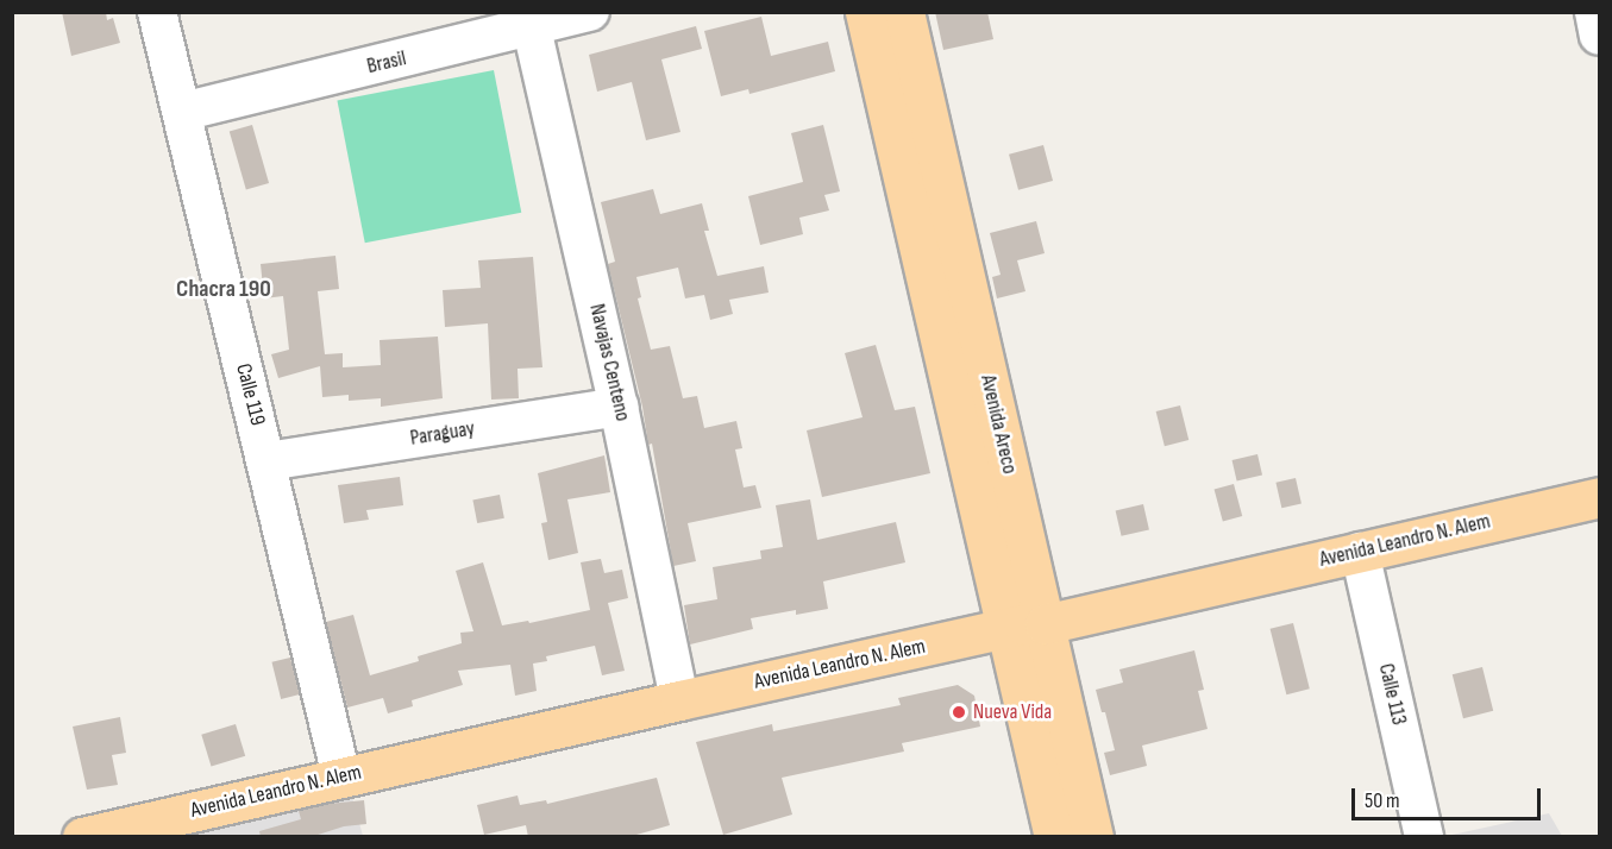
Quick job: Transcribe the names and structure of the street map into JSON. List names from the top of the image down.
{
  "streets": {
    "main road": ["Avenida Areco", "Avenida Leandro N. Alem"],
    "street": [
      "Brasil",
      "Navajas Centeno",
      "Calle 119",
      "Paraguay",
      "Calle 113"
    ]
  },
  "crossings": [
    ["Brasil", "Navajas Centeno"],
    ["Brasil", "Calle 119"],
    ["Navajas Centeno", "Paraguay"],
    ["Navajas Centeno", "Avenida Leandro N. Alem"],
    ["Calle 119", "Paraguay"],
    ["Calle 119", "Avenida Leandro N. Alem"],
    ["Avenida Areco", "Avenida Leandro N. Alem"],
    ["Avenida Leandro N. Alem", "Calle 113"]
  ],
  "districts": ["Chacra 190"],
  "places": ["Nueva Vida"],
  "scale_bar": "50 m"
}
